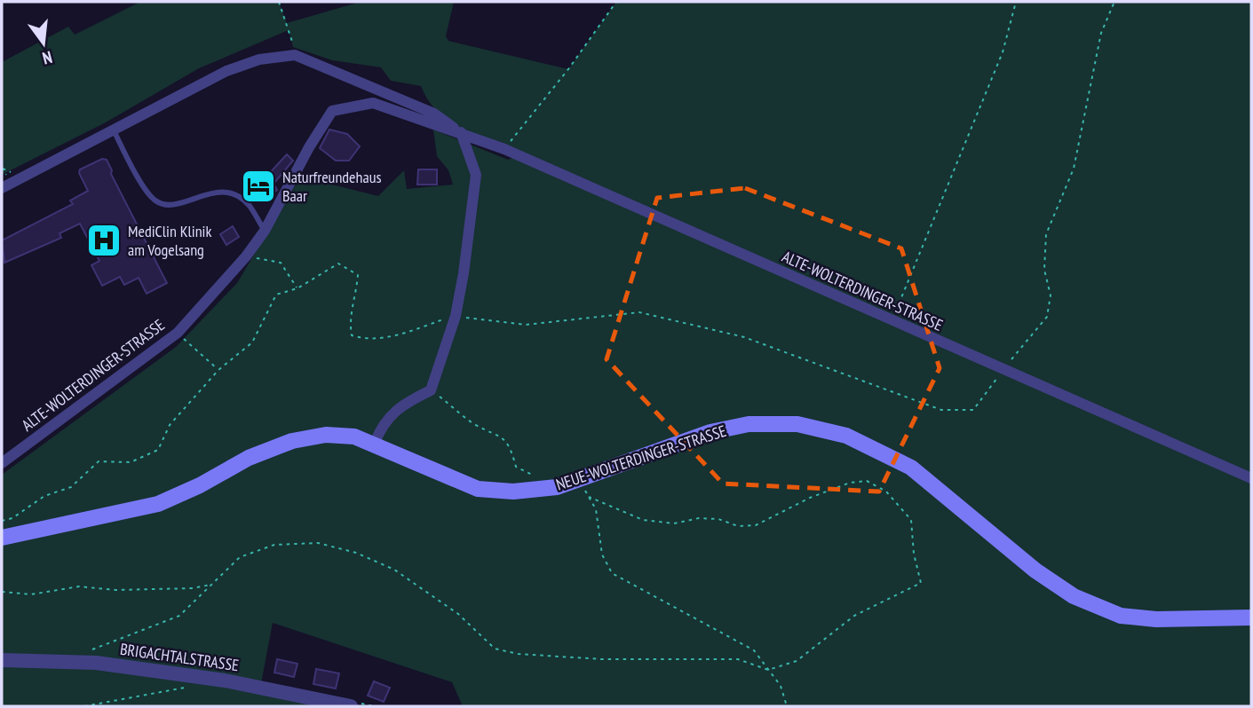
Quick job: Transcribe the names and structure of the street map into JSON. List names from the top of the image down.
{
  "streets": {
    "main road": ["NEUE-WOLTERDINGER-STRASSE"],
    "street": ["ALTE-WOLTERDINGER-STRASSE", "BRIGACHTALSTRASSE"]
  },
  "places": {
    "hotel": ["Naturfreundehaus Baar"],
    "hospital": ["MediClin Klinik am Vogelsang"]
  },
  "north": "bottom"
}
